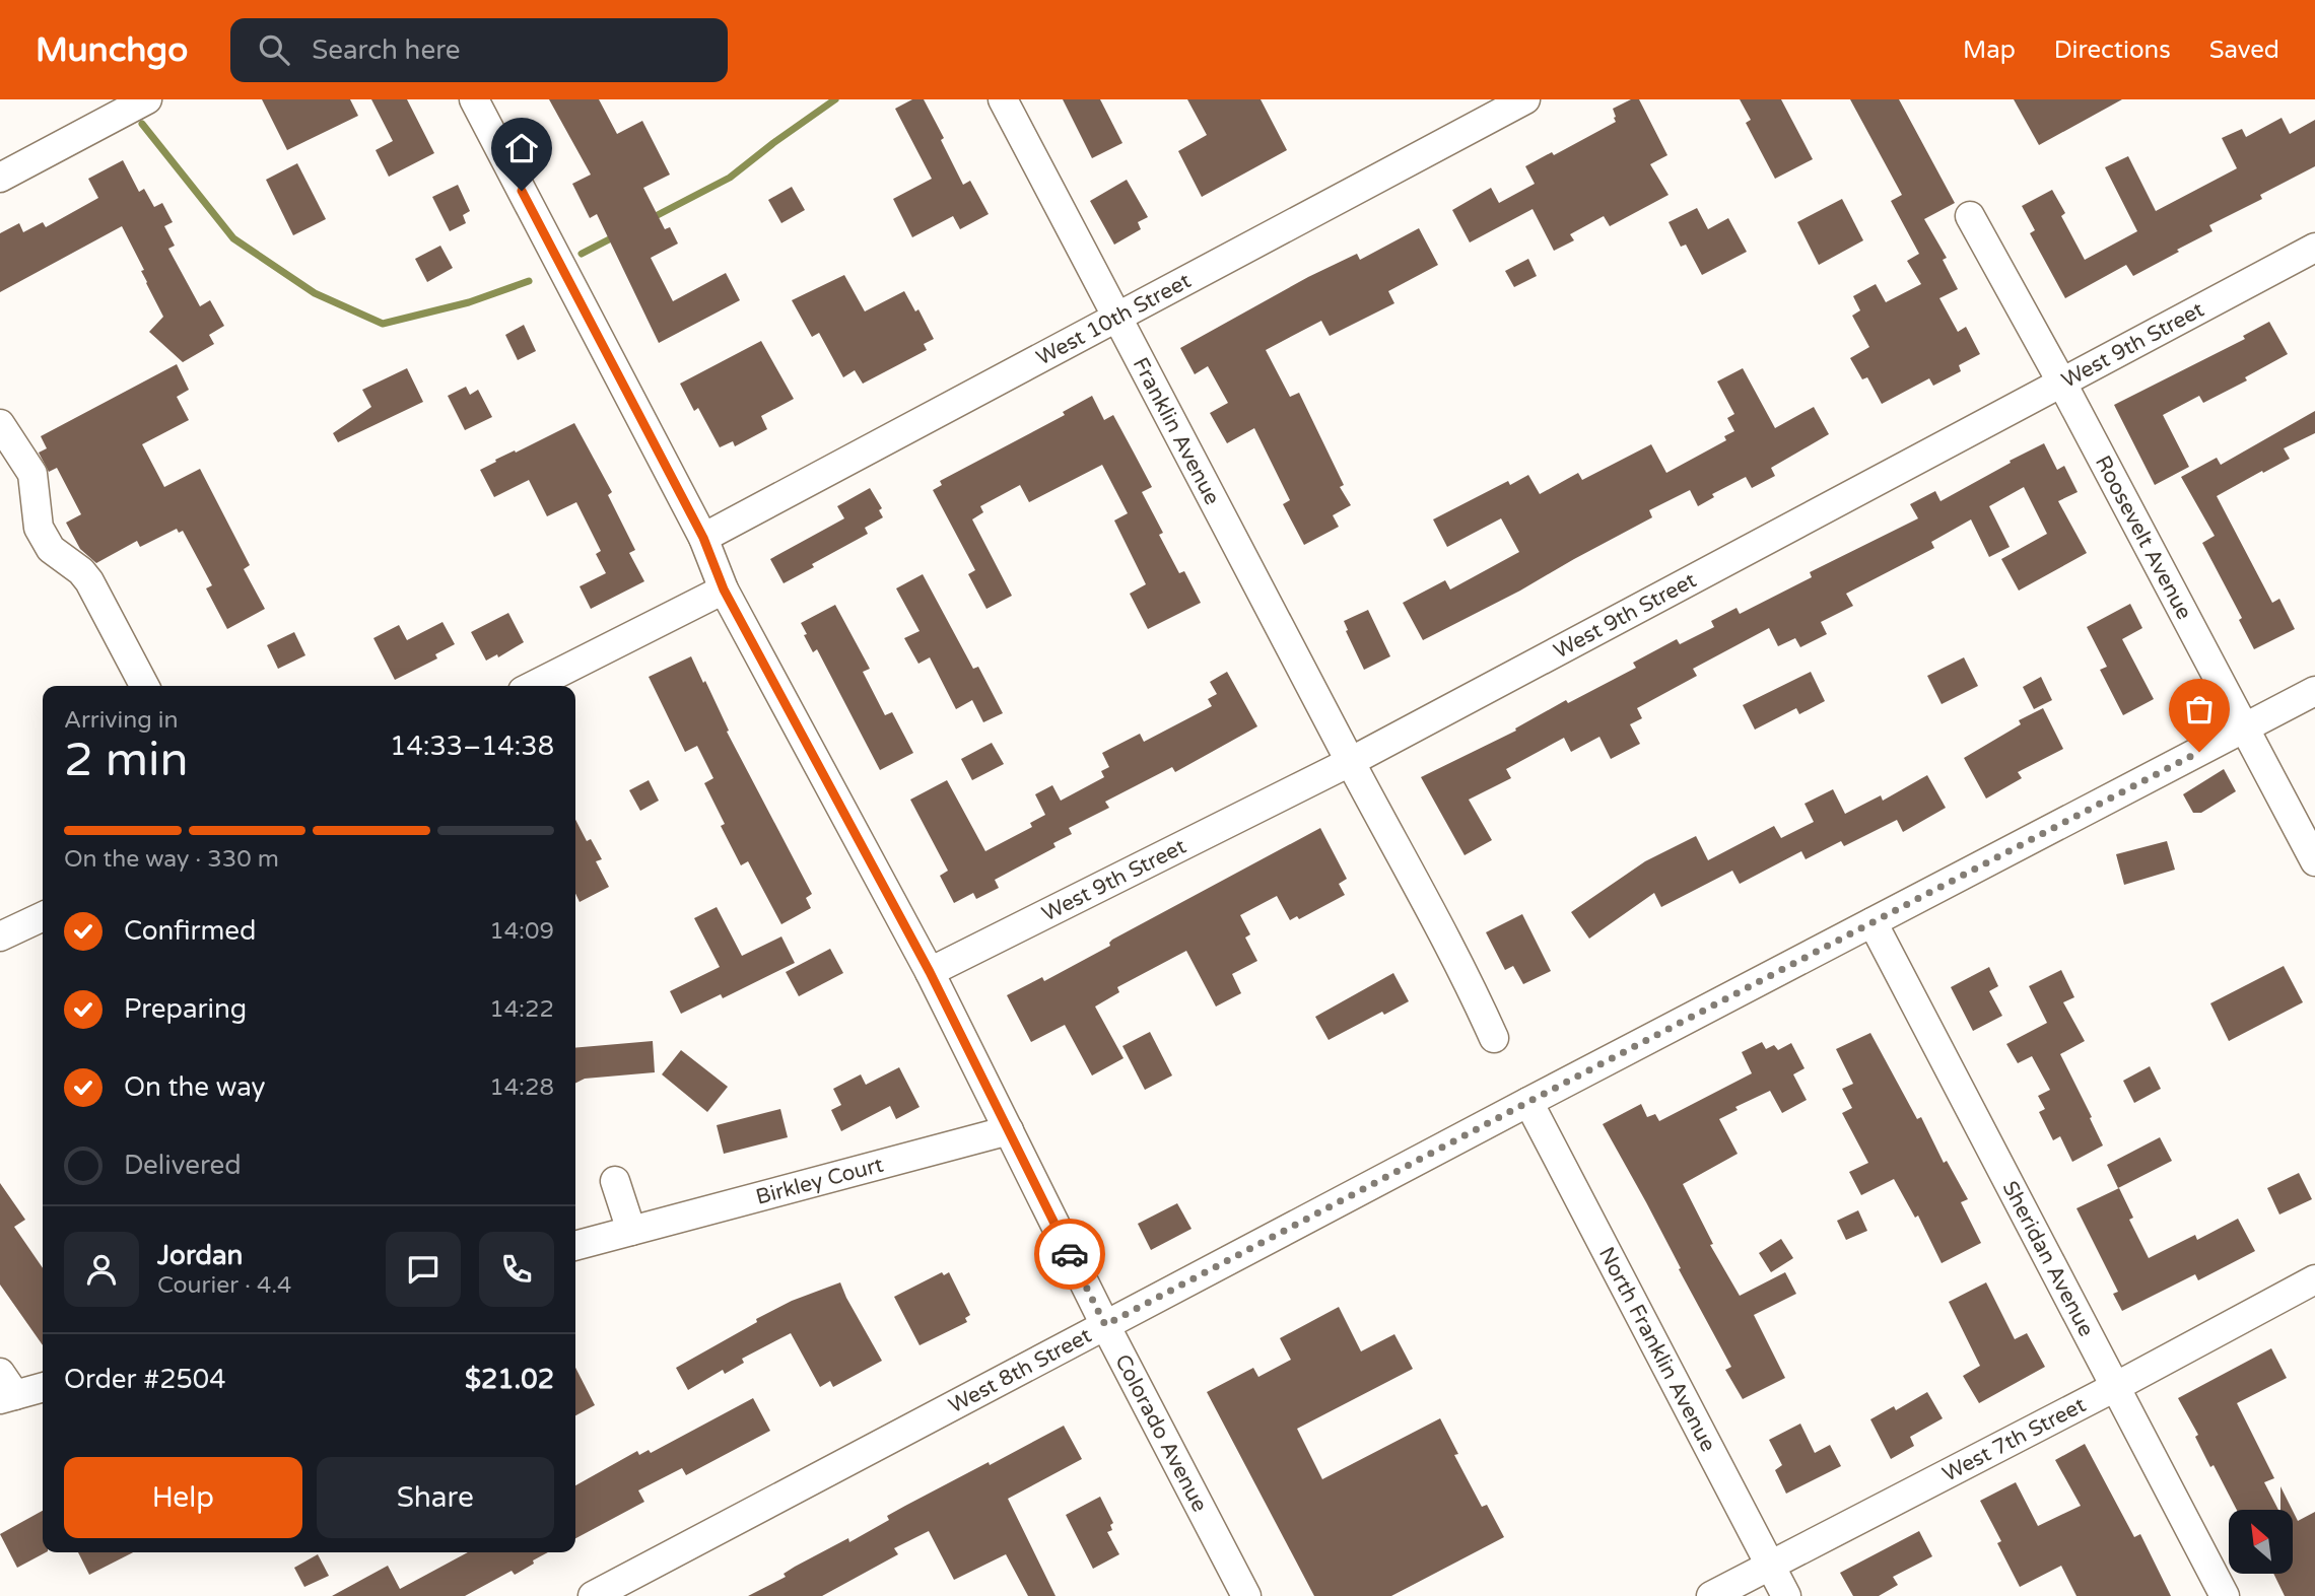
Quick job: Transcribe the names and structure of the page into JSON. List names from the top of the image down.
{
  "streets": {
    "street": [
      "West 10th Street",
      "West 9th Street",
      "Franklin Avenue",
      "Roosevelt Avenue",
      "Birkley Court",
      "Sheridan Avenue",
      "North Franklin Avenue",
      "West 8th Street",
      "Colorado Avenue",
      "West 7th Street"
    ]
  },
  "crossings": [
    ["West 10th Street", "Franklin Avenue"],
    ["West 10th Street", "Colorado Avenue"],
    ["West 9th Street", "Franklin Avenue"],
    ["West 9th Street", "Roosevelt Avenue"],
    ["West 9th Street", "Colorado Avenue"],
    ["Roosevelt Avenue", "West 8th Street"],
    ["Birkley Court", "Colorado Avenue"],
    ["Sheridan Avenue", "West 8th Street"],
    ["Sheridan Avenue", "West 7th Street"],
    ["North Franklin Avenue", "West 8th Street"],
    ["North Franklin Avenue", "West 7th Street"],
    ["West 8th Street", "Colorado Avenue"]
  ],
  "north": "top left",
  "page": {
    "header": "Munchgo",
    "search": "Search here",
    "nav": ["Map", "Directions", "Saved"],
    "heading": ["2 min", "Arriving in", "14:33–14:38"],
    "panel": [
      "Jordan",
      "Courier · 4.4",
      "Order #2504",
      "$21.02"
    ],
    "bar": "On the way · 330 m",
    "list": [
      ["Confirmed", "14:09"],
      ["Preparing", "14:22"],
      ["On the way", "14:28"],
      "Delivered"
    ],
    "buttons": ["Help", "Share"]
  }
}
